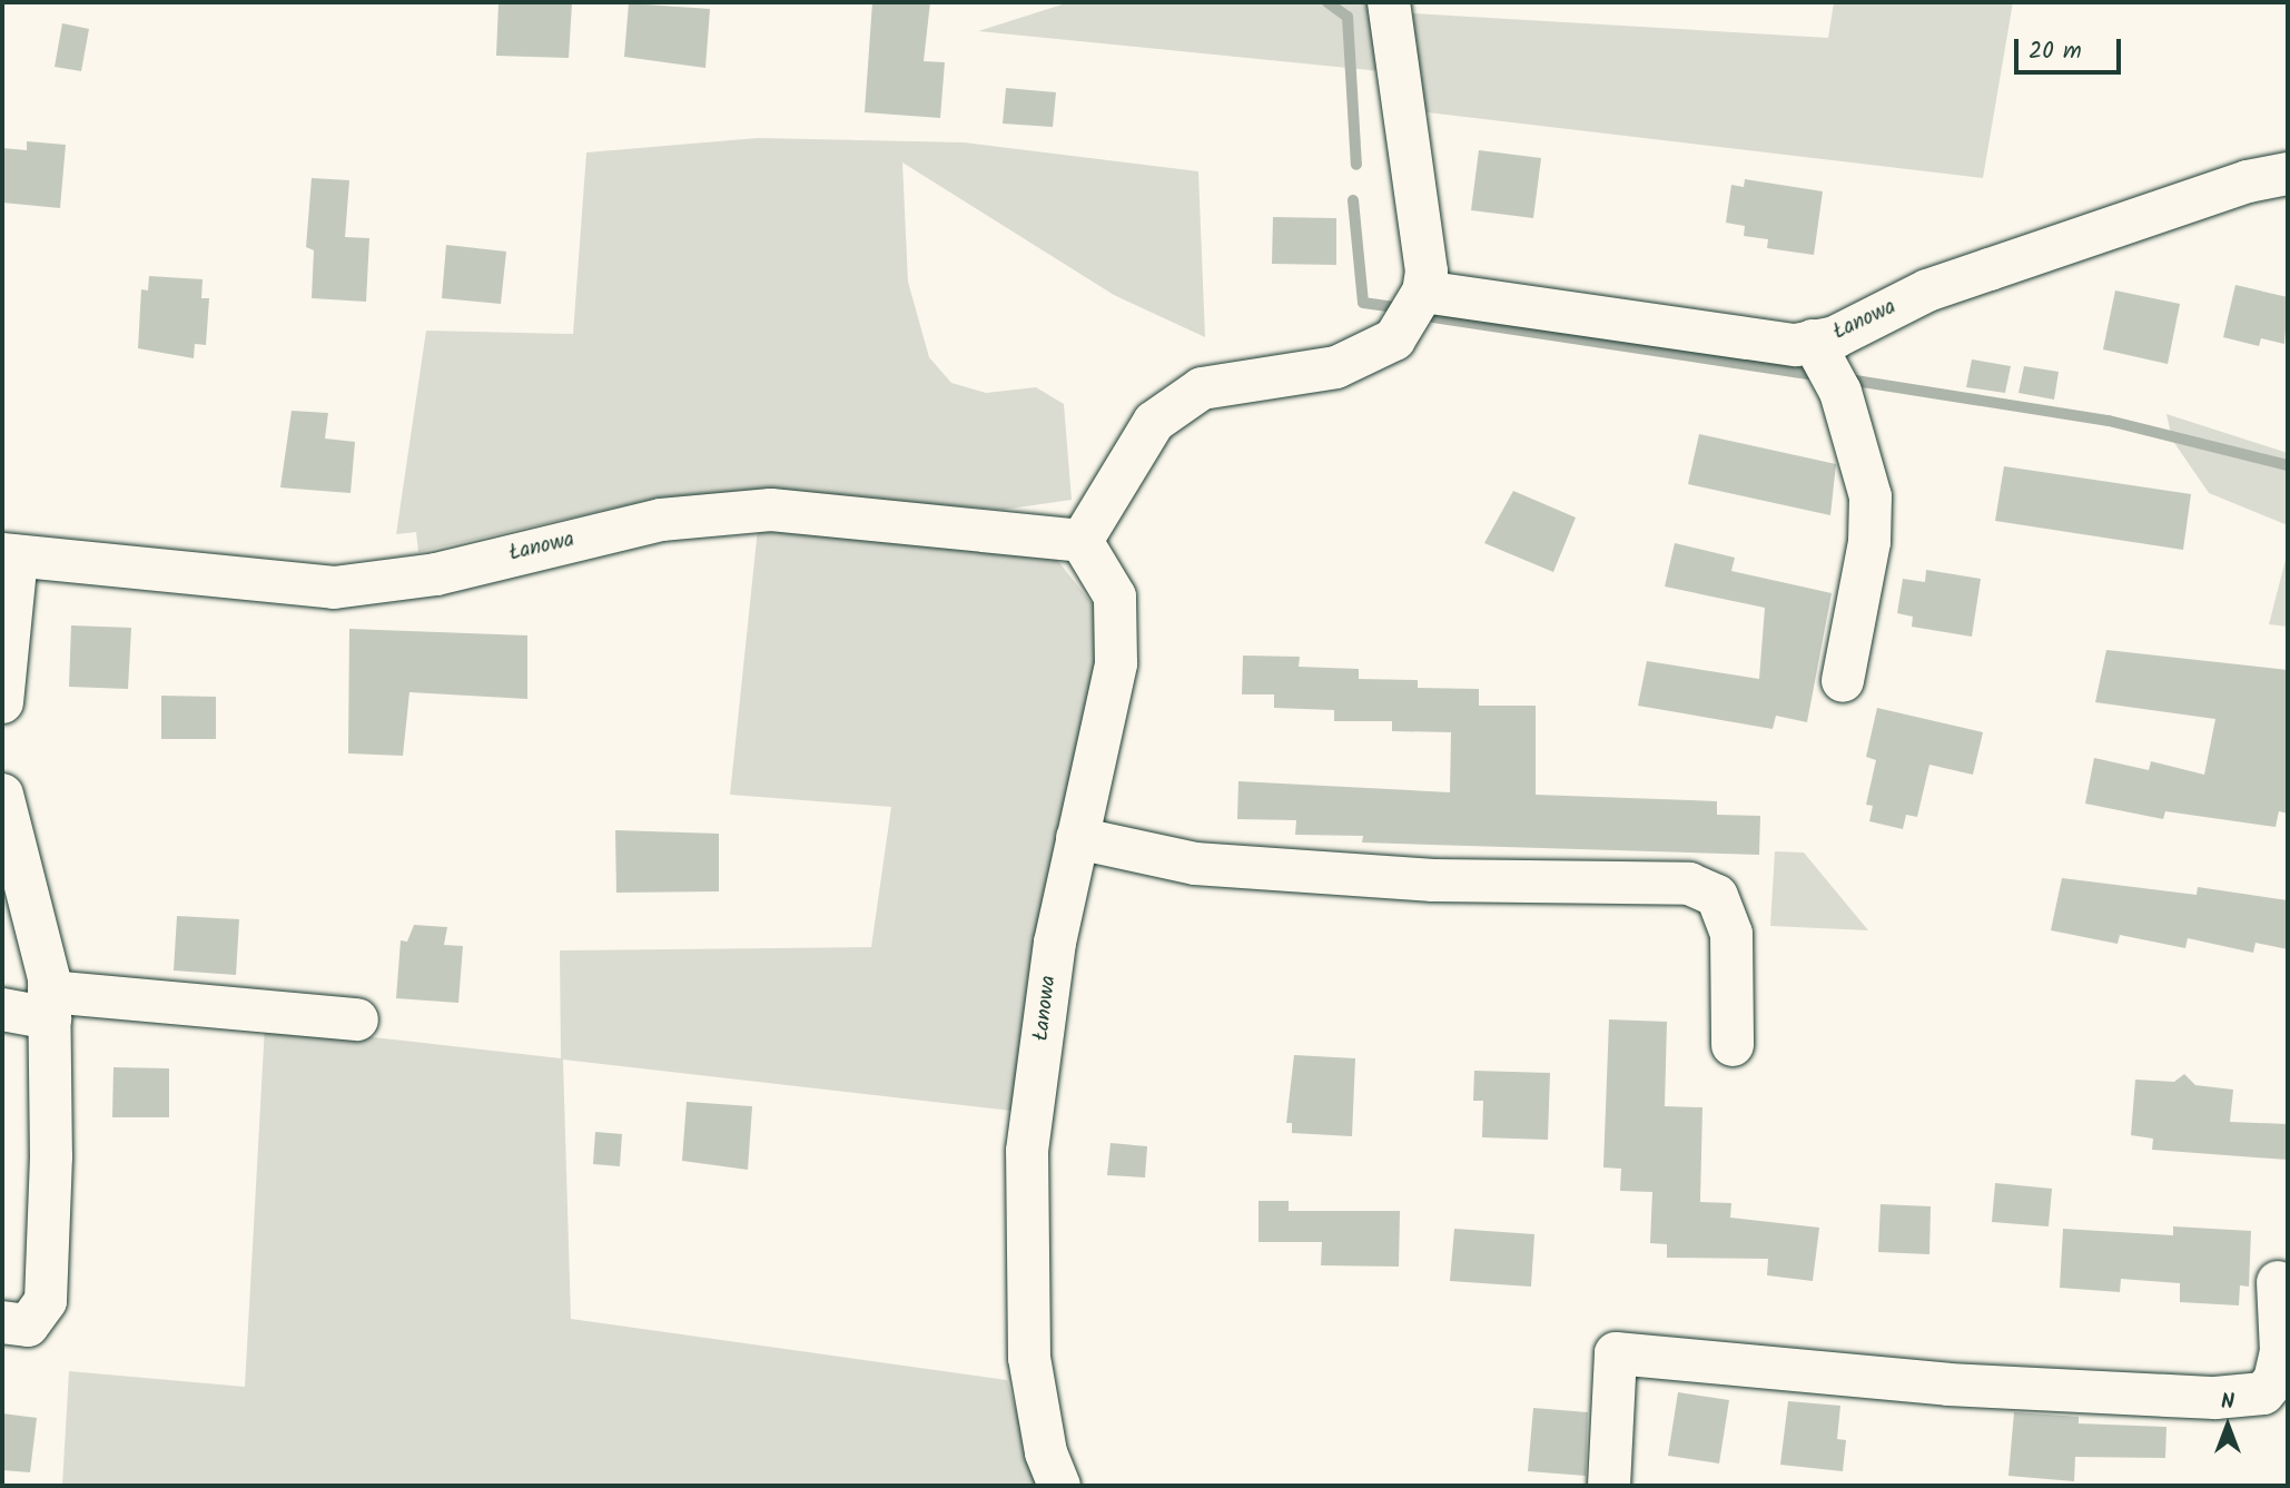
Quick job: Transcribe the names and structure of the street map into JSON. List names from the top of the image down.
{
  "streets": {
    "street": ["Łanowa"]
  },
  "scale_bar": "20 m",
  "north": "top"
}
